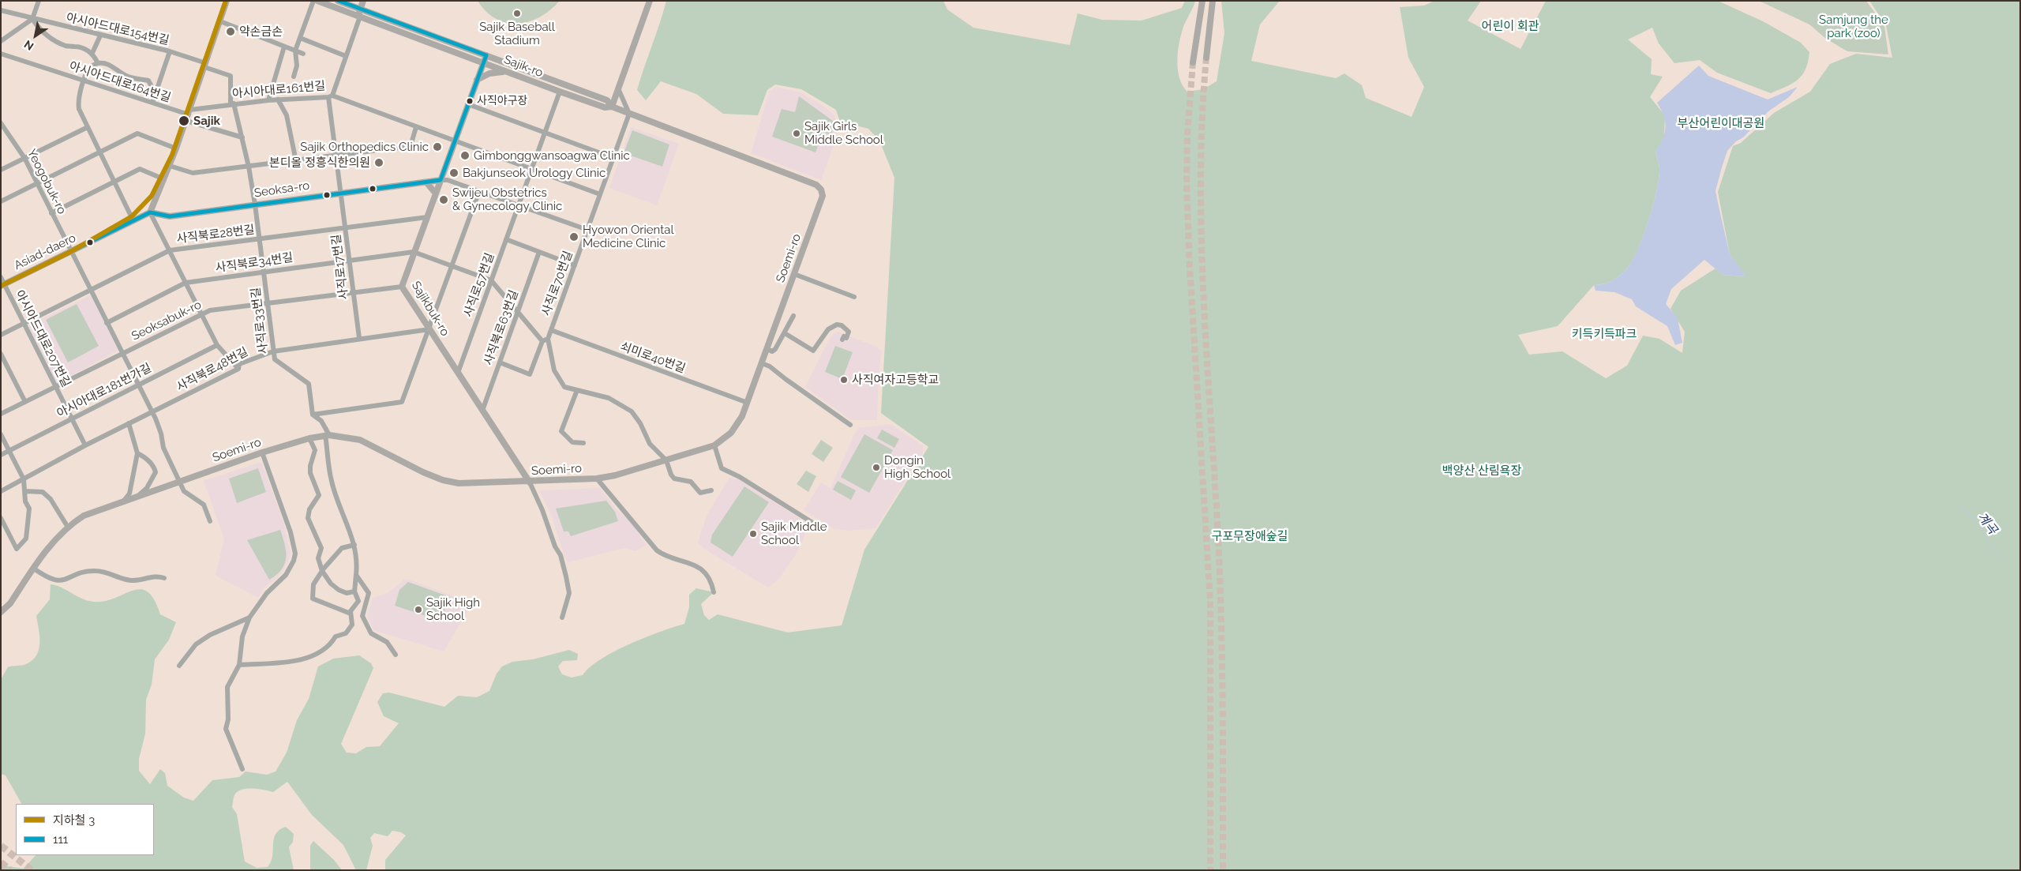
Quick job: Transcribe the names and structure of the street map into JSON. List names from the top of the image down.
{
  "streets": {
    "main road": [
      "Sajik-ro",
      "Seoksa-ro",
      "Asiad-daero",
      "Soemi-ro",
      "Sajikbuk-ro"
    ],
    "street": [
      "아시아드대로154번길",
      "아시아드대로164번길",
      "아시아대로161번길",
      "Yeogobuk-ro",
      "사직북로28번길",
      "사직북로34번길",
      "사직로17번길",
      "사직로70번길",
      "사직로57번길",
      "Seoksabuk-ro",
      "사직로33번길",
      "사직북로63번길",
      "아시아드대로207번길",
      "쇠미로40번길",
      "사직북로48번길",
      "아시아대로181번가길"
    ]
  },
  "crossings": [
    ["아시아드대로154번길", "사직로33번길"],
    ["Sajik-ro", "Soemi-ro"],
    ["Sajik-ro", "사직로70번길"],
    ["Sajik-ro", "사직로57번길"],
    ["Sajik-ro", "Sajikbuk-ro"],
    ["아시아드대로164번길", "아시아대로161번길"],
    ["아시아드대로164번길", "사직로33번길"],
    ["아시아대로161번길", "사직로17번길"],
    ["아시아대로161번길", "사직로70번길"],
    ["아시아대로161번길", "사직로57번길"],
    ["아시아대로161번길", "Sajikbuk-ro"],
    ["아시아대로161번길", "사직로33번길"],
    ["Yeogobuk-ro", "사직북로28번길"],
    ["Yeogobuk-ro", "Asiad-daero"],
    ["Yeogobuk-ro", "Soemi-ro"],
    ["Yeogobuk-ro", "사직북로34번길"],
    ["Yeogobuk-ro", "Seoksabuk-ro"],
    ["Yeogobuk-ro", "사직북로48번길"],
    ["Yeogobuk-ro", "아시아대로181번가길"],
    ["Seoksa-ro", "Asiad-daero"],
    ["Seoksa-ro", "사직로17번길"],
    ["Seoksa-ro", "Sajikbuk-ro"],
    ["Seoksa-ro", "사직로33번길"],
    ["사직북로28번길", "사직로17번길"],
    ["사직북로28번길", "Sajikbuk-ro"],
    ["사직북로28번길", "사직로33번길"],
    ["사직북로28번길", "아시아드대로207번길"],
    ["Asiad-daero", "아시아드대로207번길"],
    ["Soemi-ro", "Sajikbuk-ro"],
    ["Soemi-ro", "쇠미로40번길"],
    ["사직북로34번길", "사직로17번길"],
    ["사직북로34번길", "Sajikbuk-ro"],
    ["사직북로34번길", "사직로33번길"],
    ["사직로17번길", "Seoksabuk-ro"],
    ["사직로17번길", "사직북로48번길"],
    ["사직로70번길", "쇠미로40번길"],
    ["사직로57번길", "Sajikbuk-ro"],
    ["Sajikbuk-ro", "Seoksabuk-ro"],
    ["Sajikbuk-ro", "사직북로63번길"],
    ["Sajikbuk-ro", "사직북로48번길"],
    ["Seoksabuk-ro", "사직로33번길"],
    ["Seoksabuk-ro", "아시아드대로207번길"],
    ["사직로33번길", "사직북로48번길"],
    ["아시아드대로207번길", "사직북로48번길"],
    ["아시아드대로207번길", "아시아대로181번가길"]
  ],
  "water": ["계곡"],
  "parks": [
    "Samjung the park (zoo)",
    "어린이 회관",
    "부산어린이대공원",
    "키득키득파크",
    "백양산 산림욕장",
    "구포무장애숲길"
  ],
  "places": [
    "Sajik Baseball Stadium",
    "약손금손",
    "사직야구장",
    "Sajik",
    "Sajik Girls Middle School",
    "Sajik Orthopedics Clinic",
    "Gimbonggwansoagwa Clinic",
    "본디올 정흥식한의원",
    "Bakjunseok Urology Clinic",
    "Swijeu Obstetrics & Gynecology Clinic",
    "Hyowon Oriental Medicine Clinic",
    "사직여자고등학교",
    "Dongin High School",
    "Sajik Middle School",
    "Sajik High School"
  ],
  "lines": ["metro line 3", "transit line 111"],
  "legend": ["지하철 3", "111"],
  "north": "bottom left"
}
